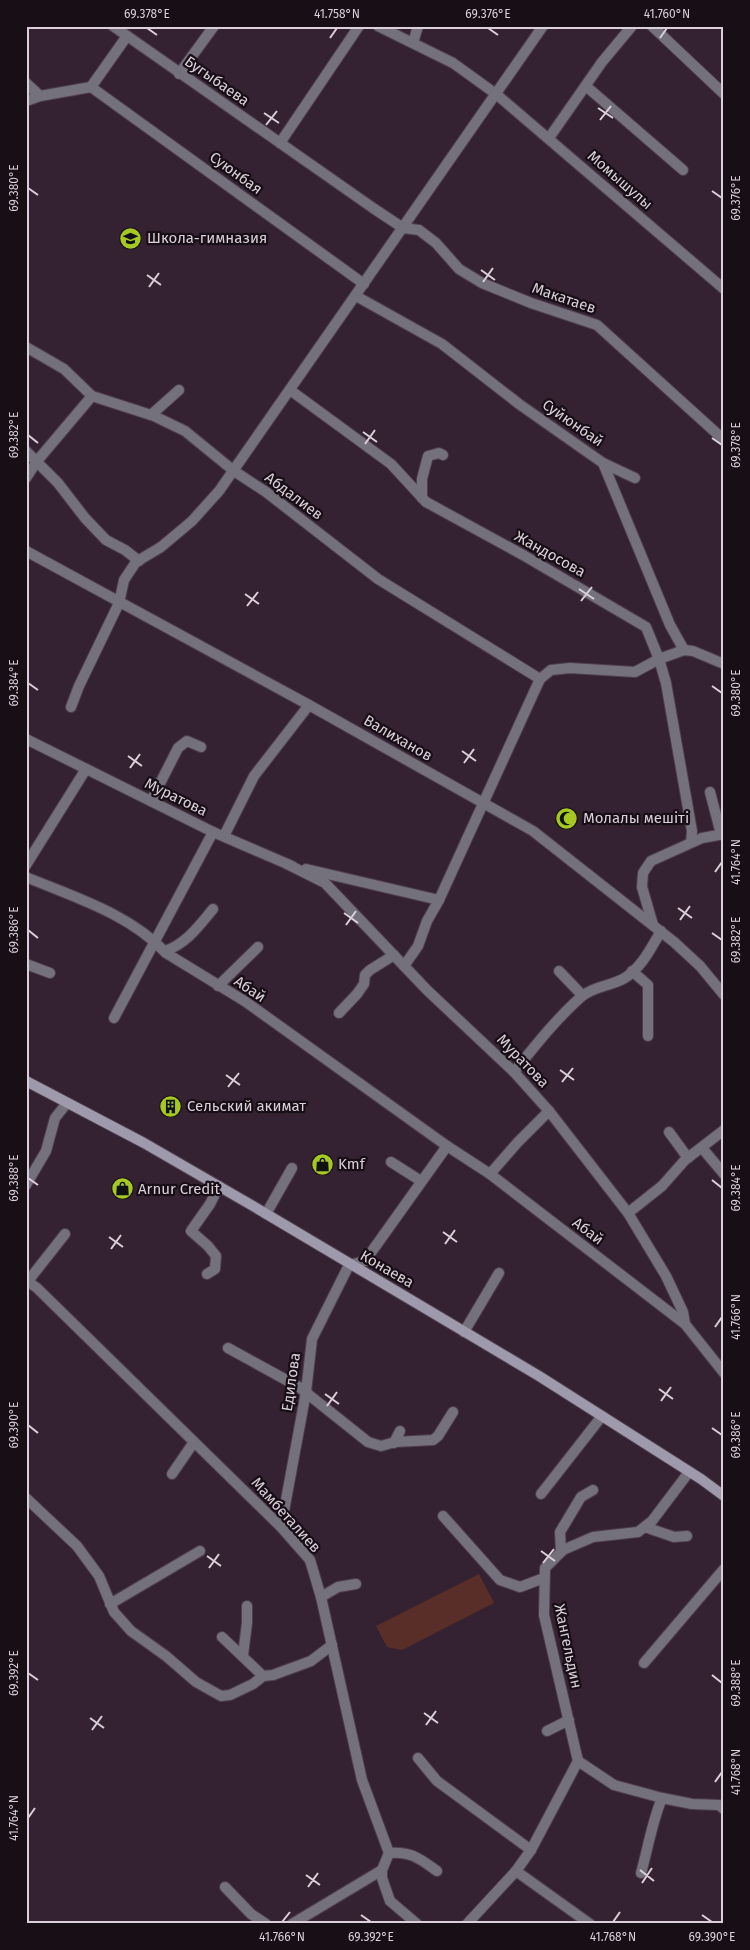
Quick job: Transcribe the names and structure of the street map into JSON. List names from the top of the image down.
{
  "streets": {
    "main road": ["Конаева"],
    "street": [
      "Бугыбаева",
      "Суюнбая",
      "Момышулы",
      "Макатаев",
      "Суйюнбай",
      "Абдалиев",
      "Жандосова",
      "Валиханов",
      "Муратова",
      "Абай",
      "Едилова",
      "Мамбеталиев",
      "Жангельдин"
    ]
  },
  "crossings": [
    ["Бугыбаева", "Макатаев"],
    ["Муратова", "Абай"],
    ["Конаева", "Едилова"],
    ["Едилова", "Мамбеталиев"]
  ],
  "places": {
    "school or university": ["Школа-гимназия"],
    "mosque": ["Молалы мешіті"],
    "building": ["Сельский акимат"],
    "shop": ["Kmf", "Arnur Credit"]
  },
  "coordinates": [
    "69.378°E",
    "41.758°N",
    "69.376°E",
    "41.760°N",
    "69.380°E",
    "69.382°E",
    "69.384°E",
    "41.764°N",
    "69.386°E",
    "69.388°E",
    "41.766°N",
    "69.390°E",
    "69.392°E",
    "41.768°N"
  ]
}
